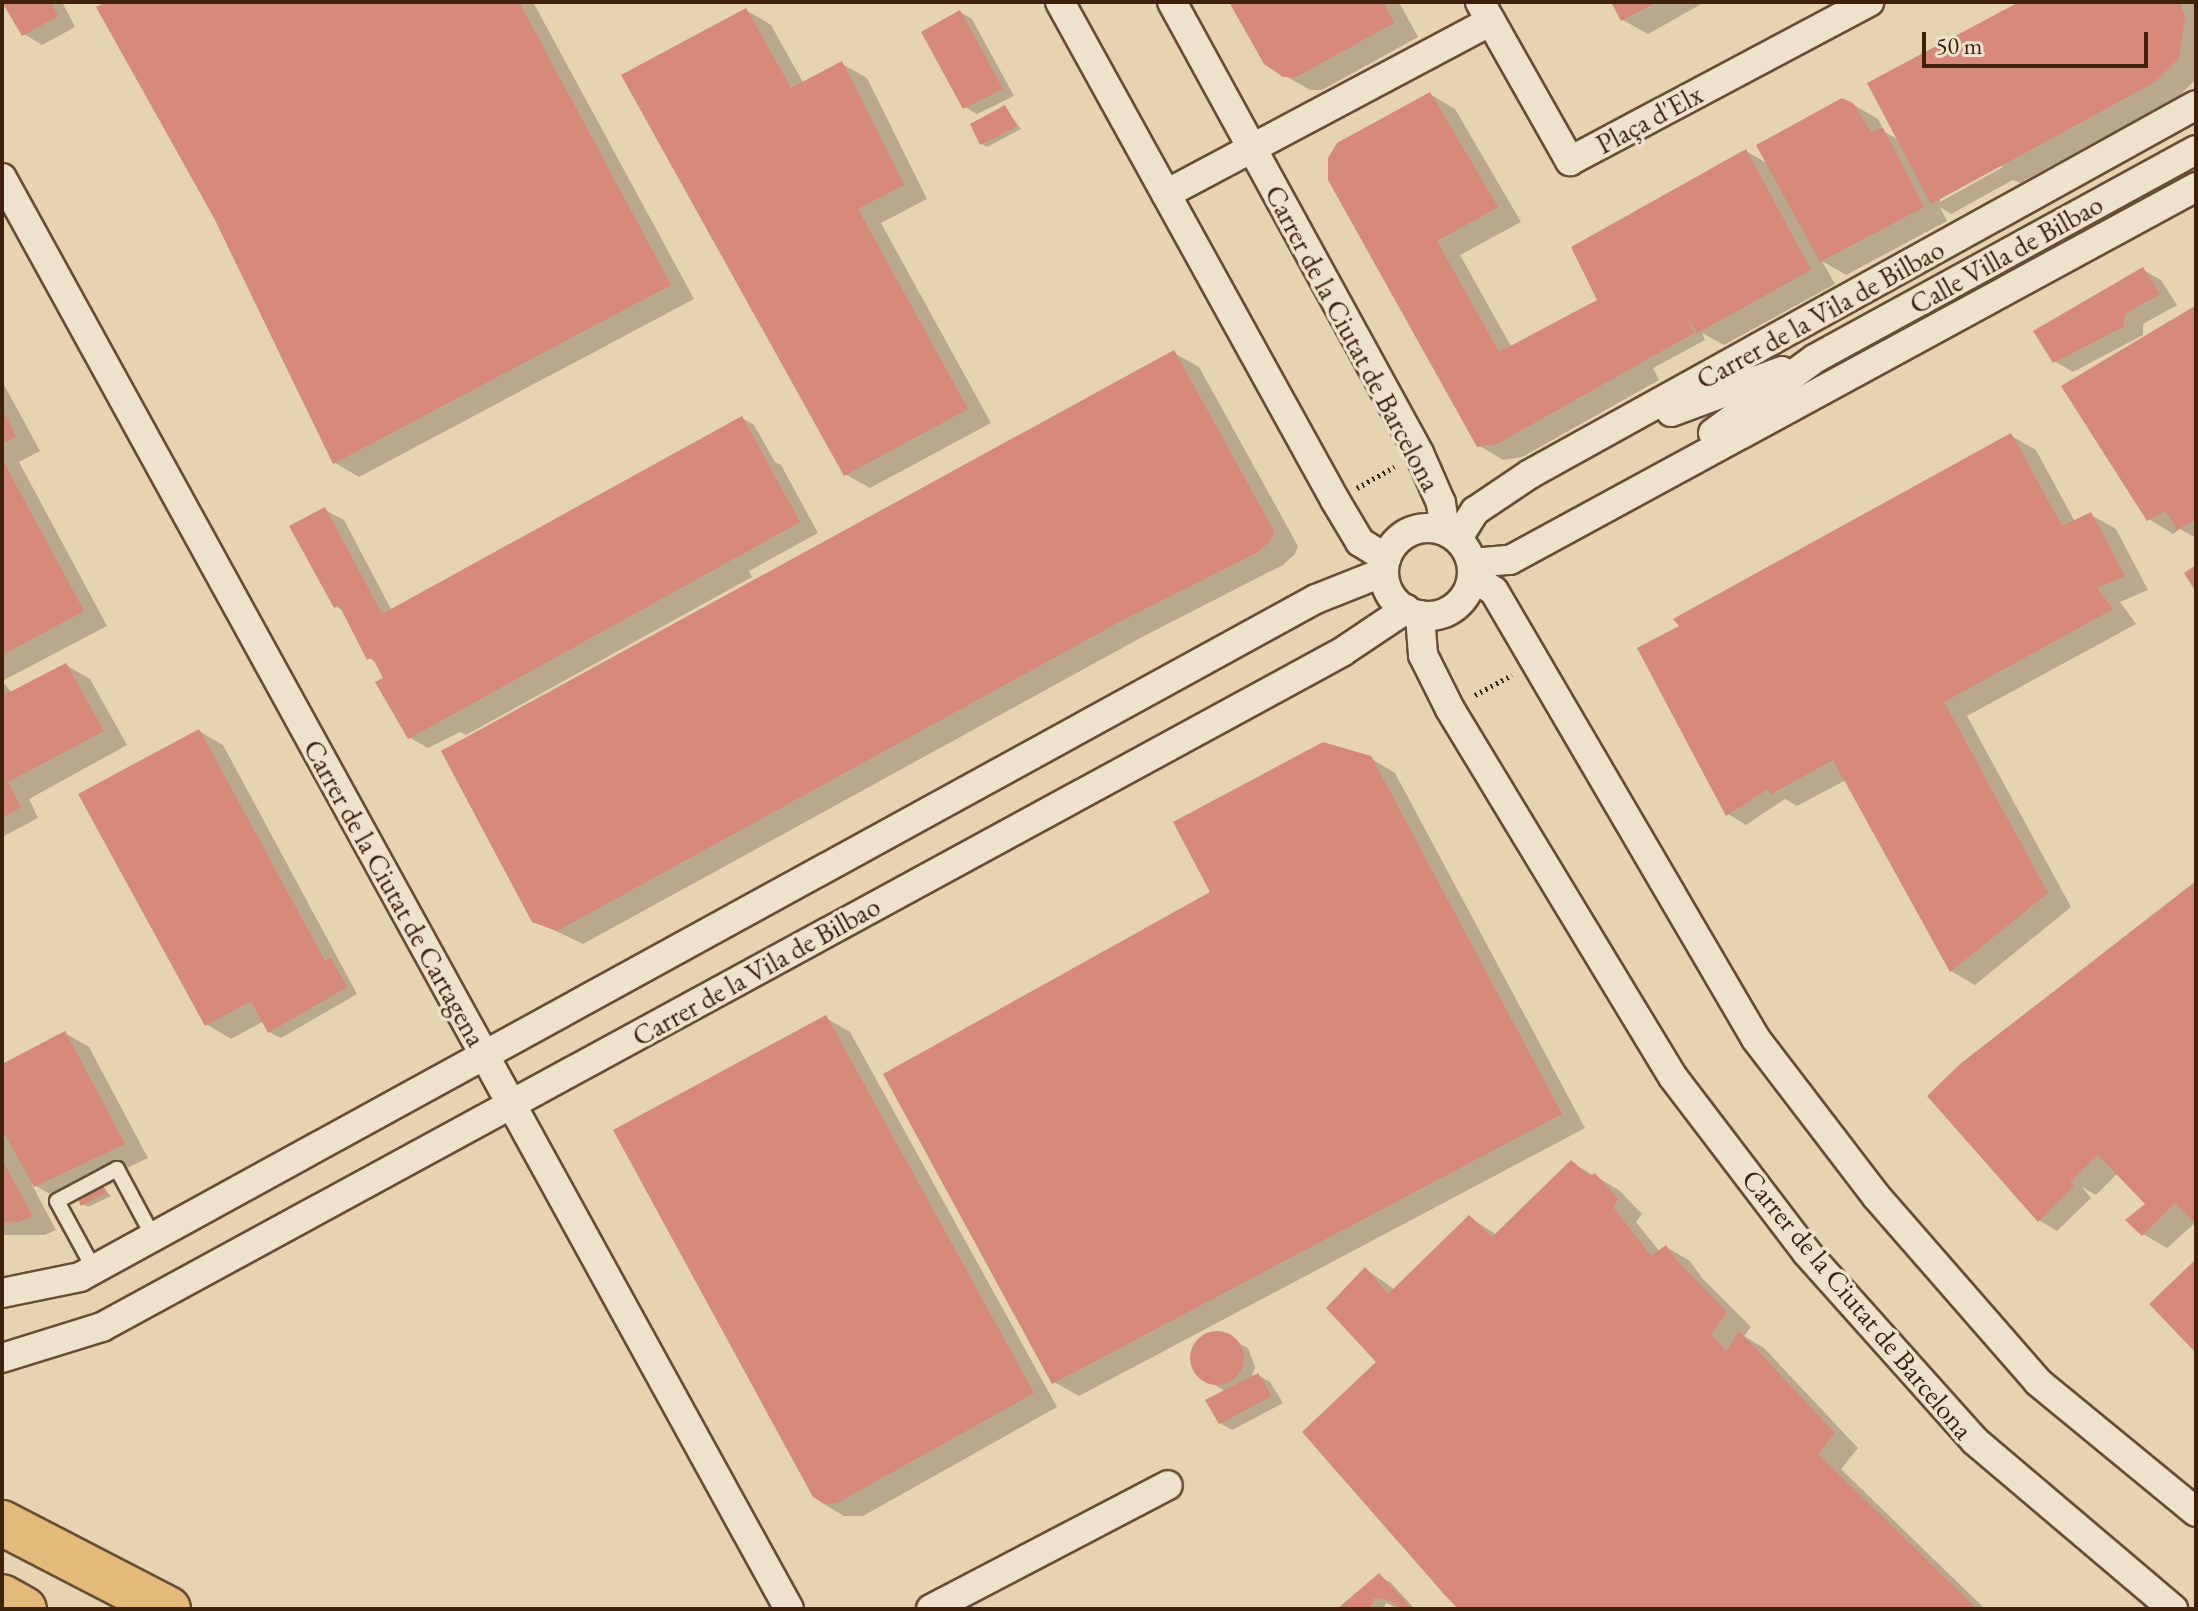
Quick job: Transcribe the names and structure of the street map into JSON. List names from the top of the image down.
{
  "streets": {
    "street": [
      "Plaça d'Elx",
      "Calle Villa de Bilbao",
      "Carrer de la Vila de Bilbao",
      "Carrer de la Ciutat de Barcelona",
      "Carrer de la Ciutat de Cartagena"
    ]
  },
  "crossings": [
    ["Plaça d'Elx", "Carrer de la Ciutat de Barcelona"],
    ["Calle Villa de Bilbao", "Carrer de la Vila de Bilbao"],
    ["Carrer de la Vila de Bilbao", "Carrer de la Ciutat de Barcelona"],
    ["Carrer de la Vila de Bilbao", "Carrer de la Ciutat de Cartagena"]
  ],
  "scale_bar": "50 m"
}
